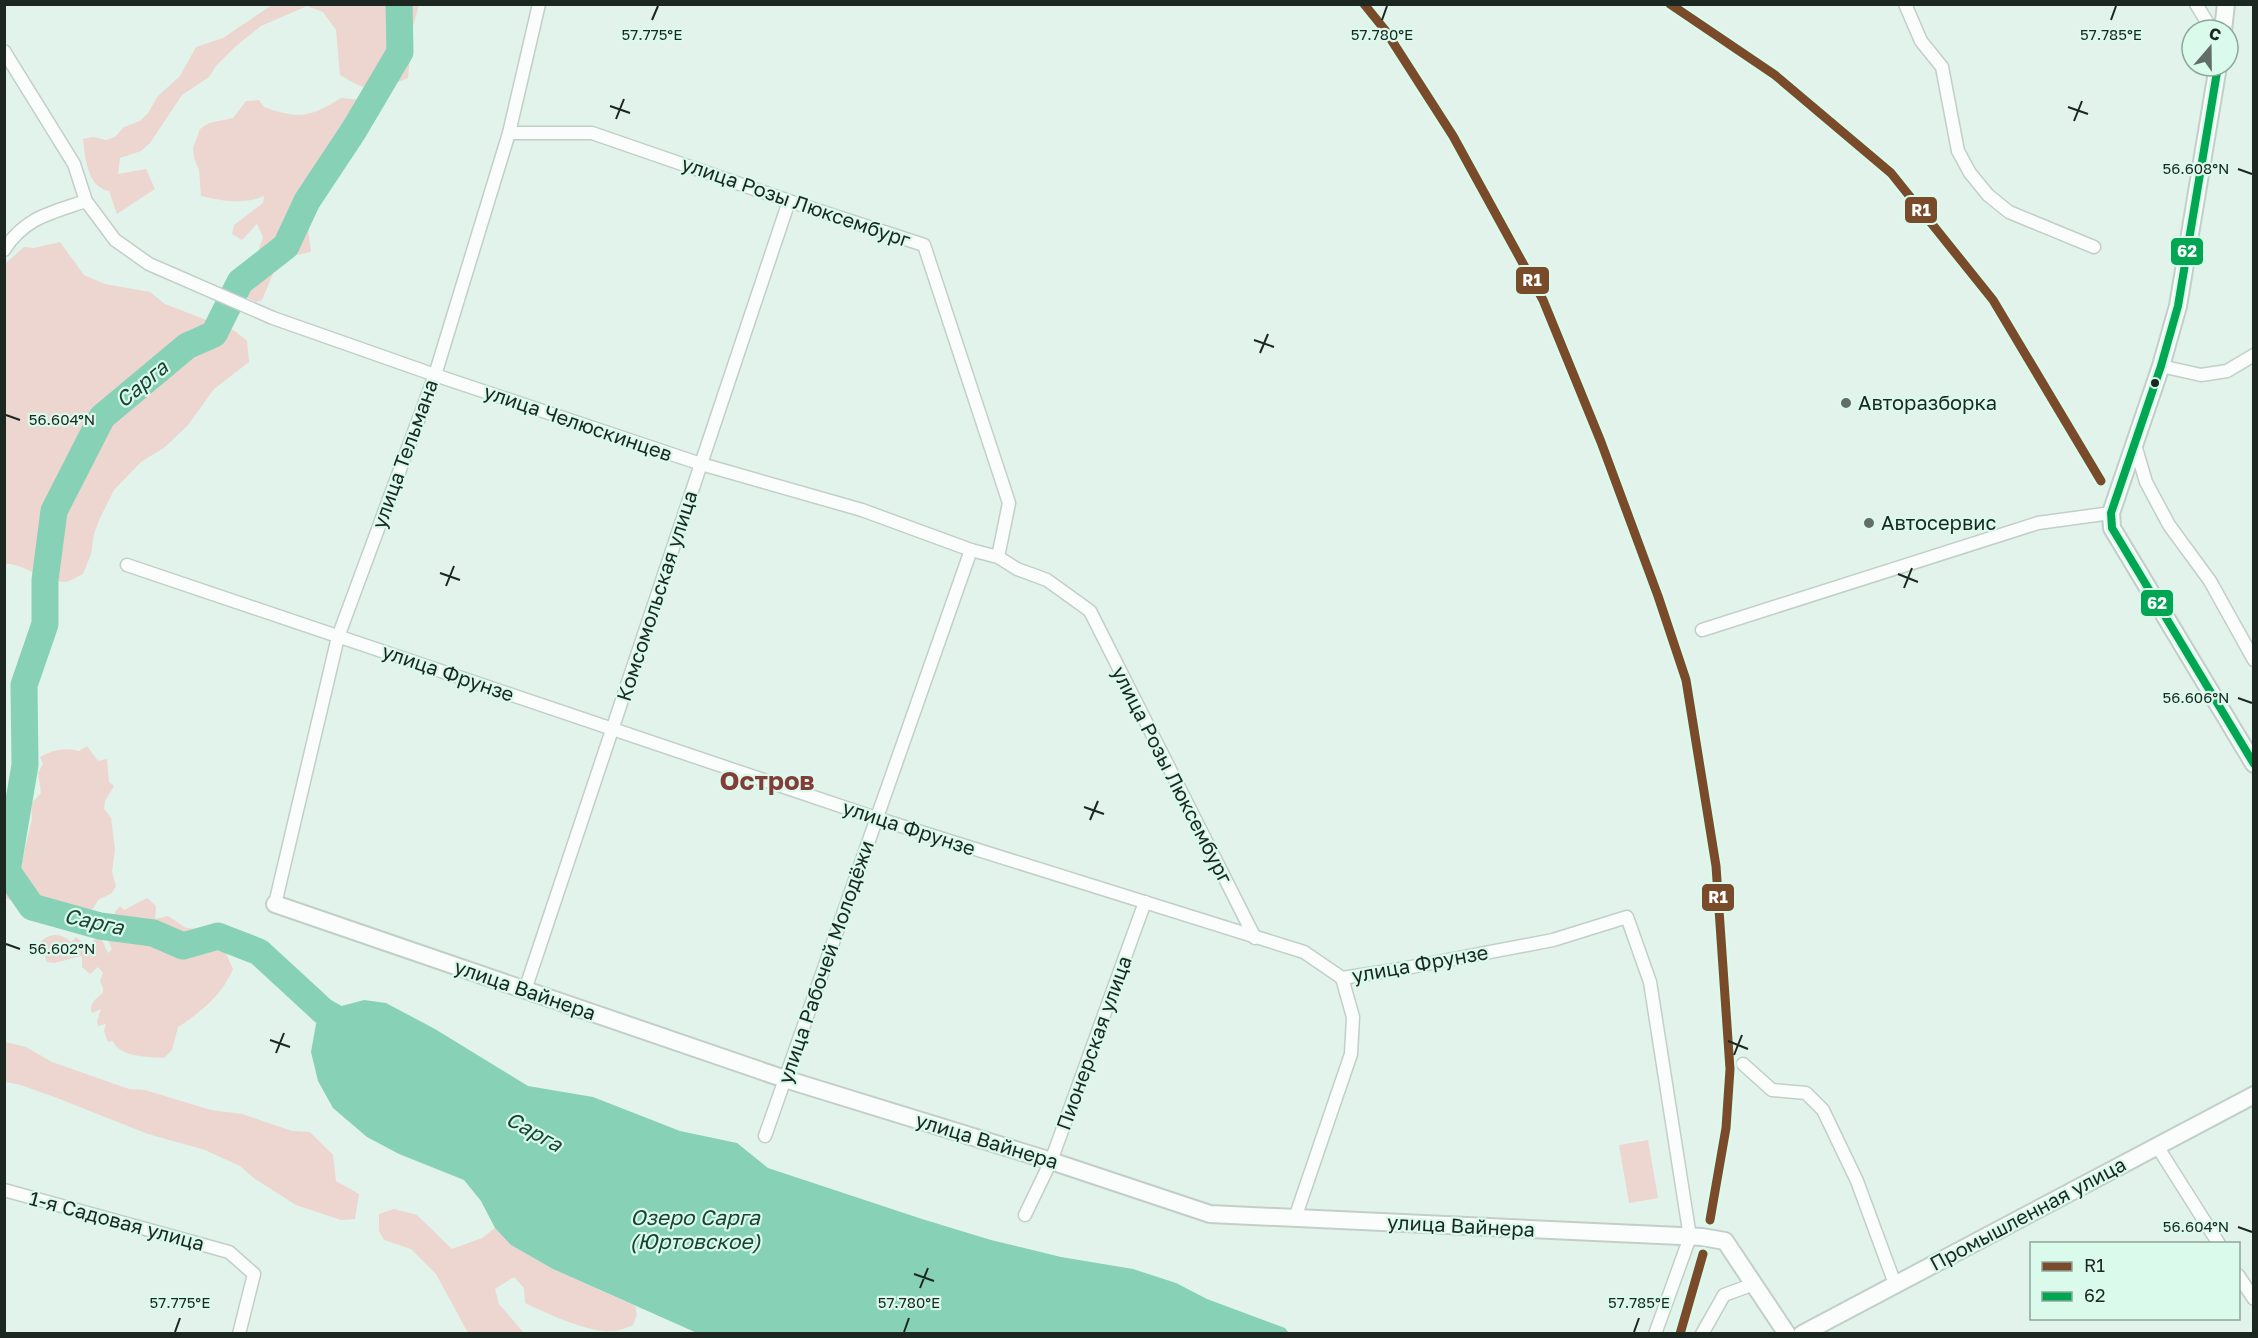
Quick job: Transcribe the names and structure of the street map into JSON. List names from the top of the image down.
{
  "streets": {
    "street": [
      "улица Розы Люксембург",
      "улица Челюскинцев",
      "улица Тельмана",
      "Комсомольская улица",
      "улица Фрунзе",
      "улица Рабочей Молодёжи",
      "улица Вайнера",
      "Пионерская улица",
      "Промышленная улица",
      "1-я Садовая улица"
    ]
  },
  "crossings": [
    ["улица Розы Люксембург", "улица Челюскинцев"],
    ["улица Розы Люксембург", "улица Тельмана"],
    ["улица Розы Люксембург", "Комсомольская улица"],
    ["улица Розы Люксембург", "улица Фрунзе"],
    ["улица Челюскинцев", "улица Тельмана"],
    ["улица Челюскинцев", "Комсомольская улица"],
    ["улица Челюскинцев", "улица Рабочей Молодёжи"],
    ["улица Тельмана", "улица Фрунзе"],
    ["улица Тельмана", "улица Вайнера"],
    ["Комсомольская улица", "улица Фрунзе"],
    ["Комсомольская улица", "улица Вайнера"],
    ["улица Фрунзе", "улица Рабочей Молодёжи"],
    ["улица Фрунзе", "улица Вайнера"],
    ["улица Фрунзе", "Пионерская улица"],
    ["улица Рабочей Молодёжи", "улица Вайнера"],
    ["улица Вайнера", "Пионерская улица"]
  ],
  "districts": ["Остров"],
  "water": ["Сарга", "Озеро Сарга (Юртовское)"],
  "places": ["Авторазборка", "Автосервис"],
  "lines": ["transit line R1", "transit line 62"],
  "legend": ["R1", "62"],
  "north": "top",
  "coordinates": [
    "57.785°E",
    "57.775°E",
    "57.780°E",
    "56.608°N",
    "56.604°N",
    "56.606°N",
    "56.602°N"
  ]
}
